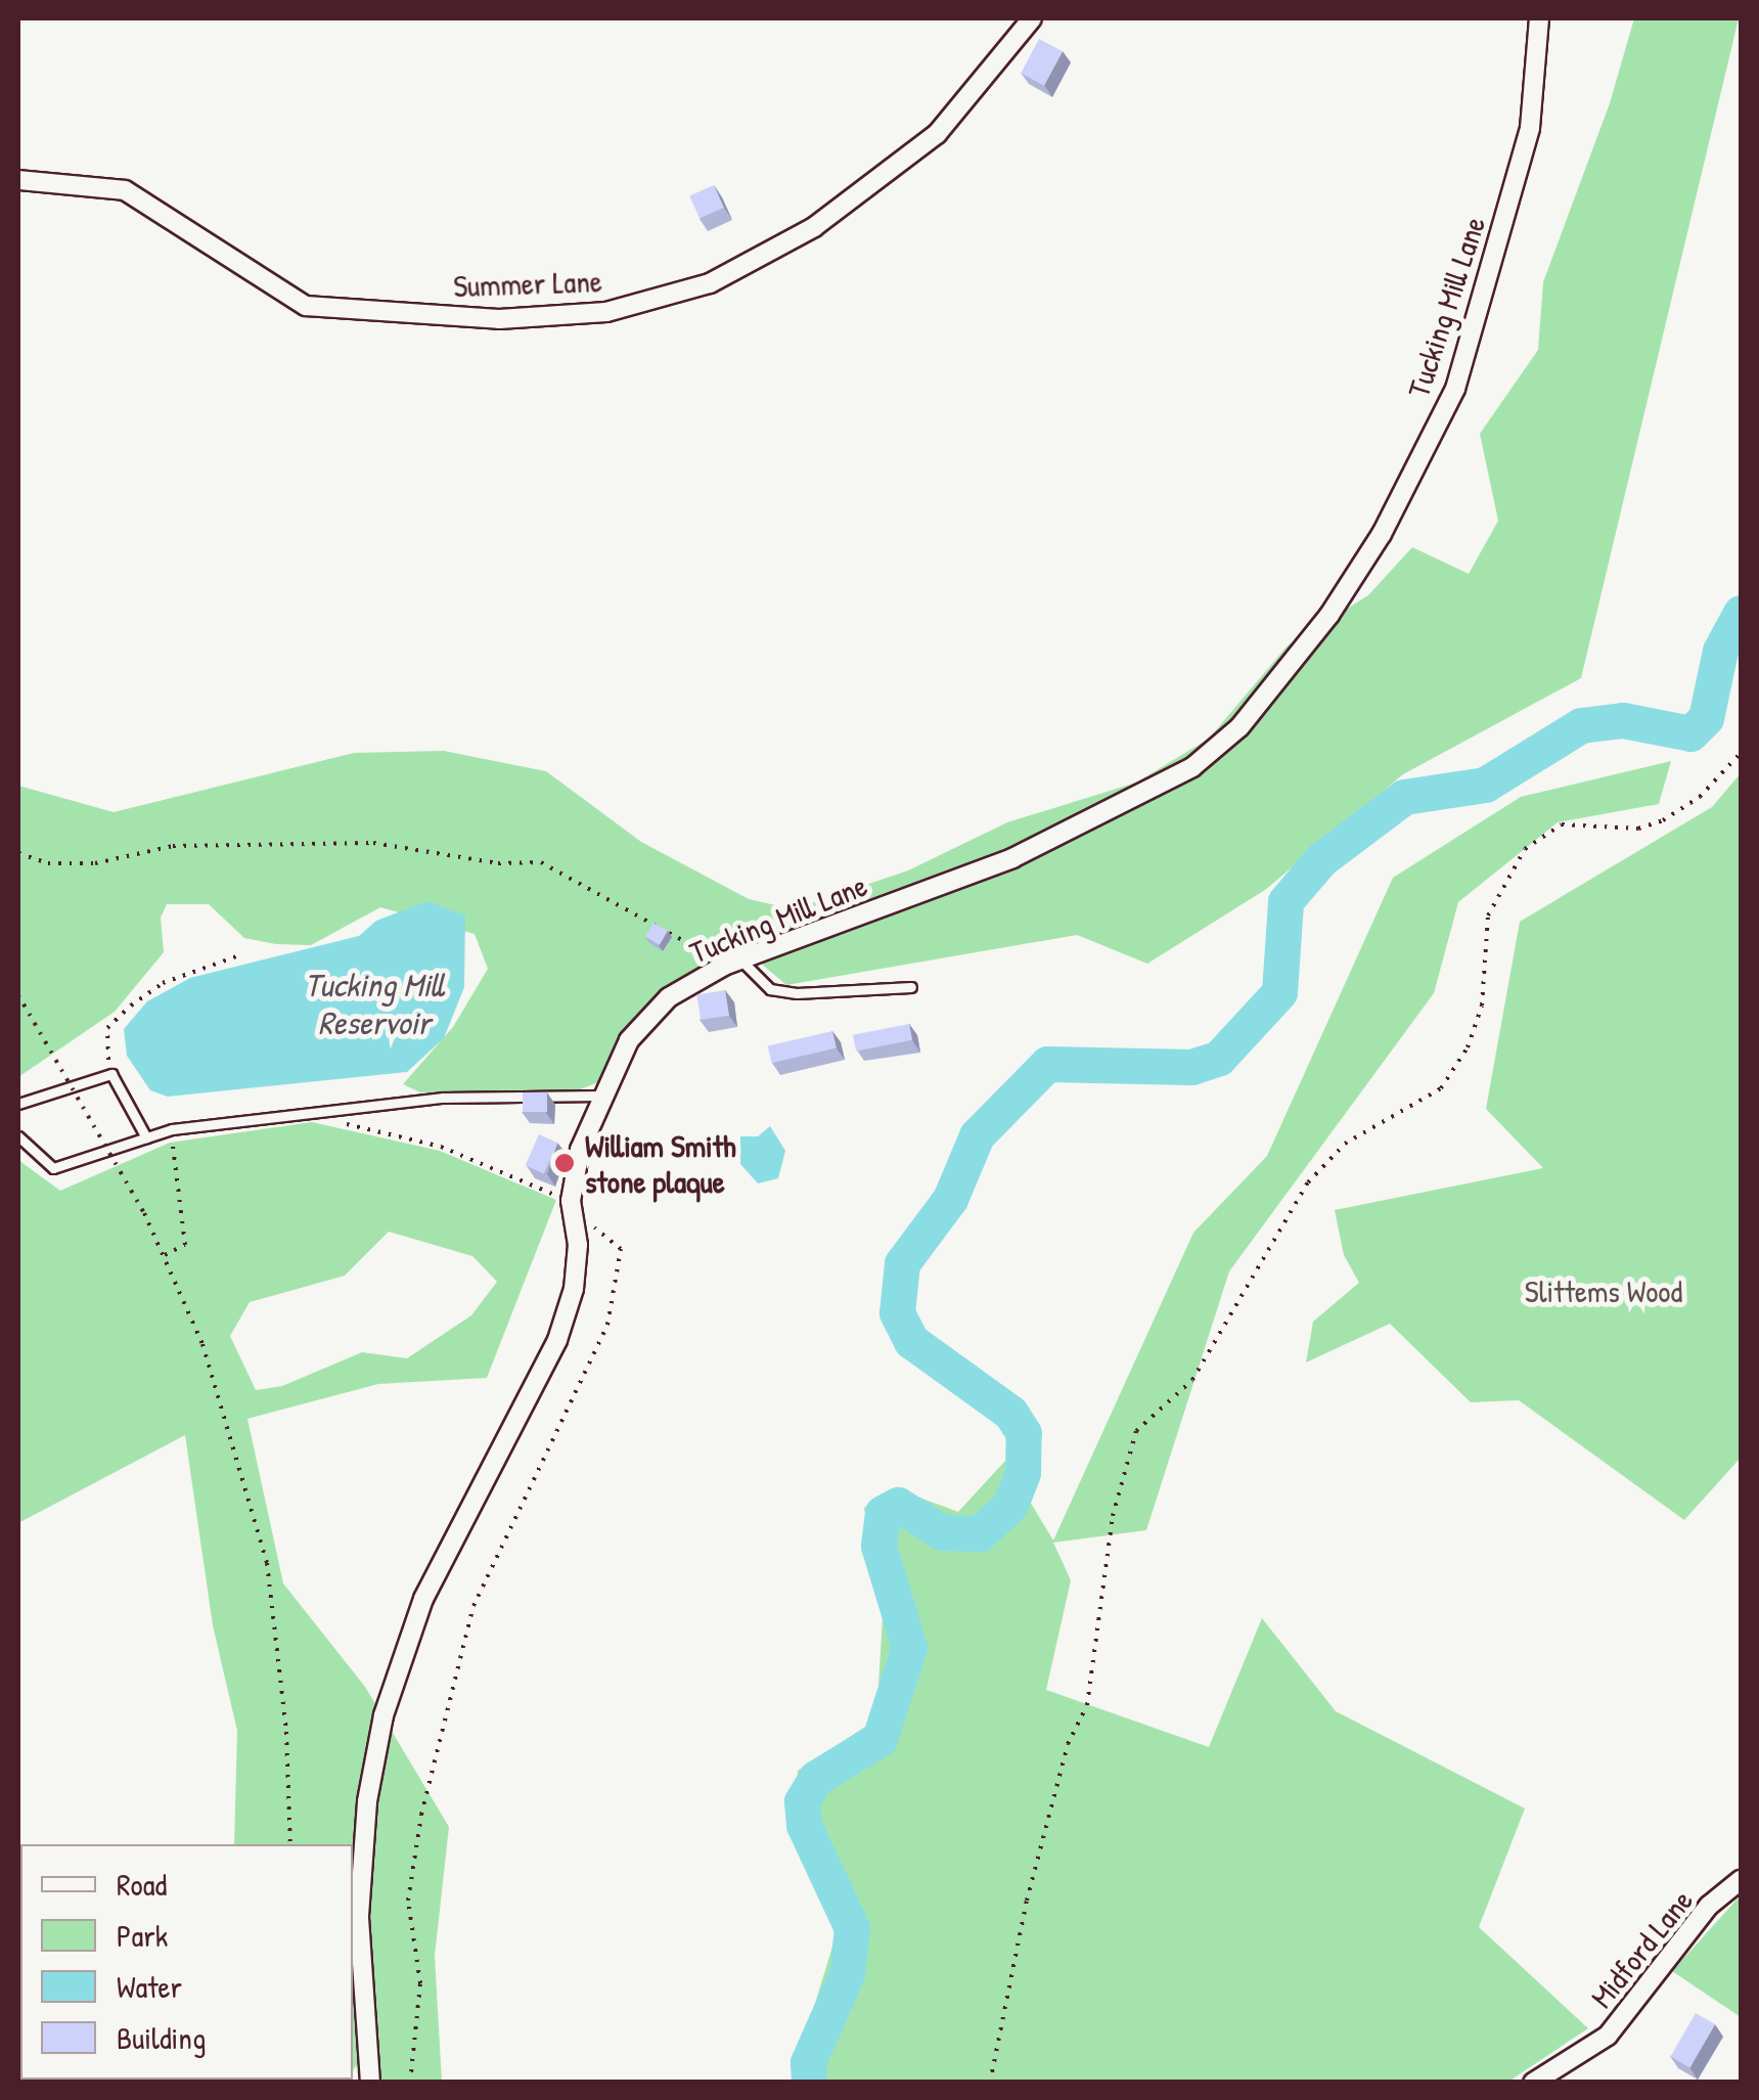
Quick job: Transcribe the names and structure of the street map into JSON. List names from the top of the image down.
{
  "streets": {
    "street": ["Summer Lane", "Tucking Mill Lane", "Midford Lane"]
  },
  "water": ["Tucking Mill Reservoir"],
  "parks": ["Slittems Wood"],
  "places": ["William Smith stone plaque"],
  "legend": [
    "Road",
    "Park",
    "Water",
    "Building"
  ]
}
